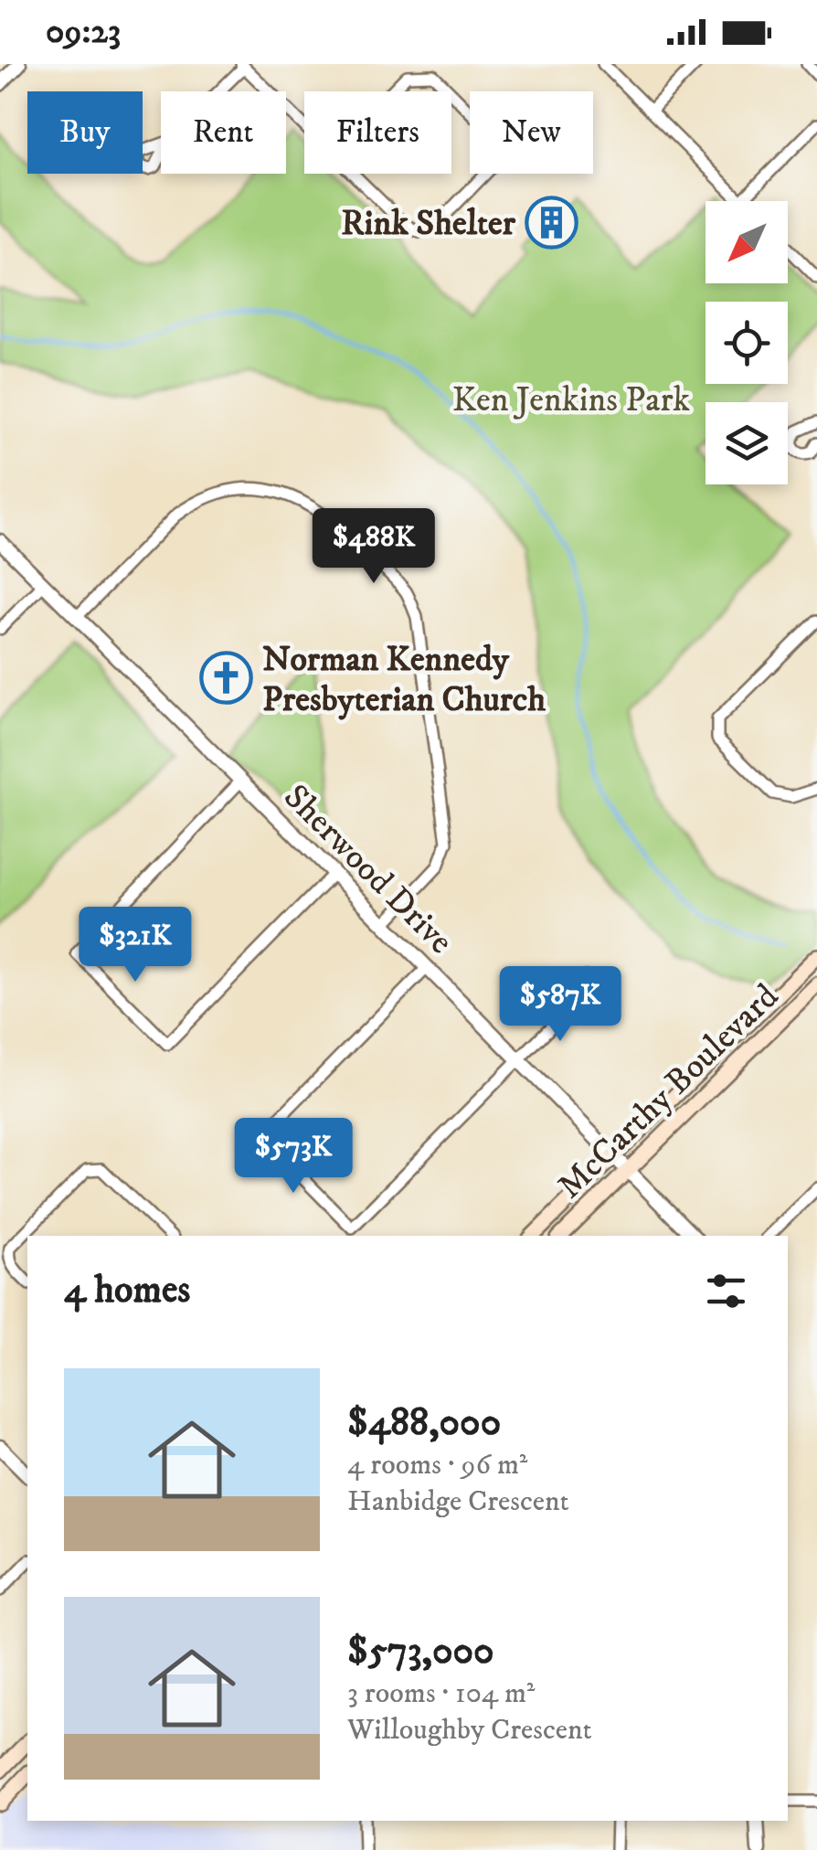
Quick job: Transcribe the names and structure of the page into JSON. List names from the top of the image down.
{
  "streets": {
    "main road": ["McCarthy Boulevard"],
    "street": ["Sherwood Drive"]
  },
  "crossings": [
    ["Sherwood Drive", "McCarthy Boulevard"]
  ],
  "parks": ["Ken Jenkins Park"],
  "places": {
    "building": ["Rink Shelter"],
    "church": ["Norman Kennedy Presbyterian Church"]
  },
  "north": "bottom left",
  "page": {
    "status": "09:23",
    "chip": [
      "Buy",
      "Rent",
      "Filters",
      "New"
    ],
    "price": [
      "$488K",
      "$321K",
      "$587K",
      "$573K"
    ],
    "heading": "4 homes",
    "list": [
      {
        "name": "$488,000",
        "note": "4 rooms · 96 m² · Hanbidge Crescent"
      },
      {
        "name": "$573,000",
        "note": "3 rooms · 104 m² · Willoughby Crescent"
      }
    ]
  }
}
